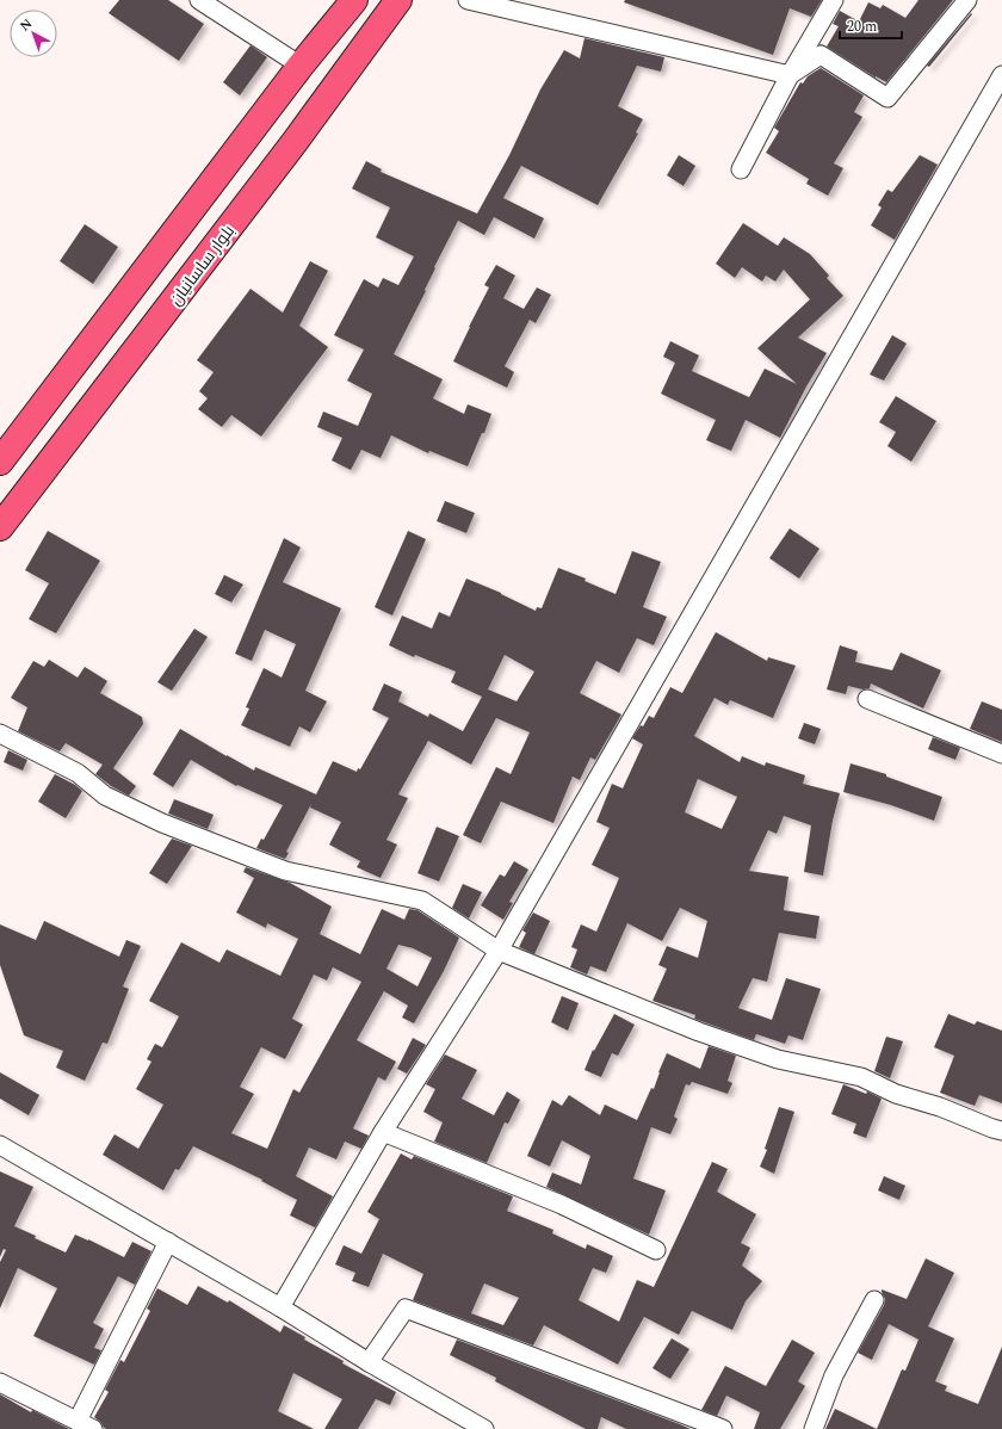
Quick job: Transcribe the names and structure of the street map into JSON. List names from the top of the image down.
{
  "streets": {
    "highway": ["بلوار ساسانیان"]
  },
  "scale_bar": "20 m",
  "north": "top left"
}
